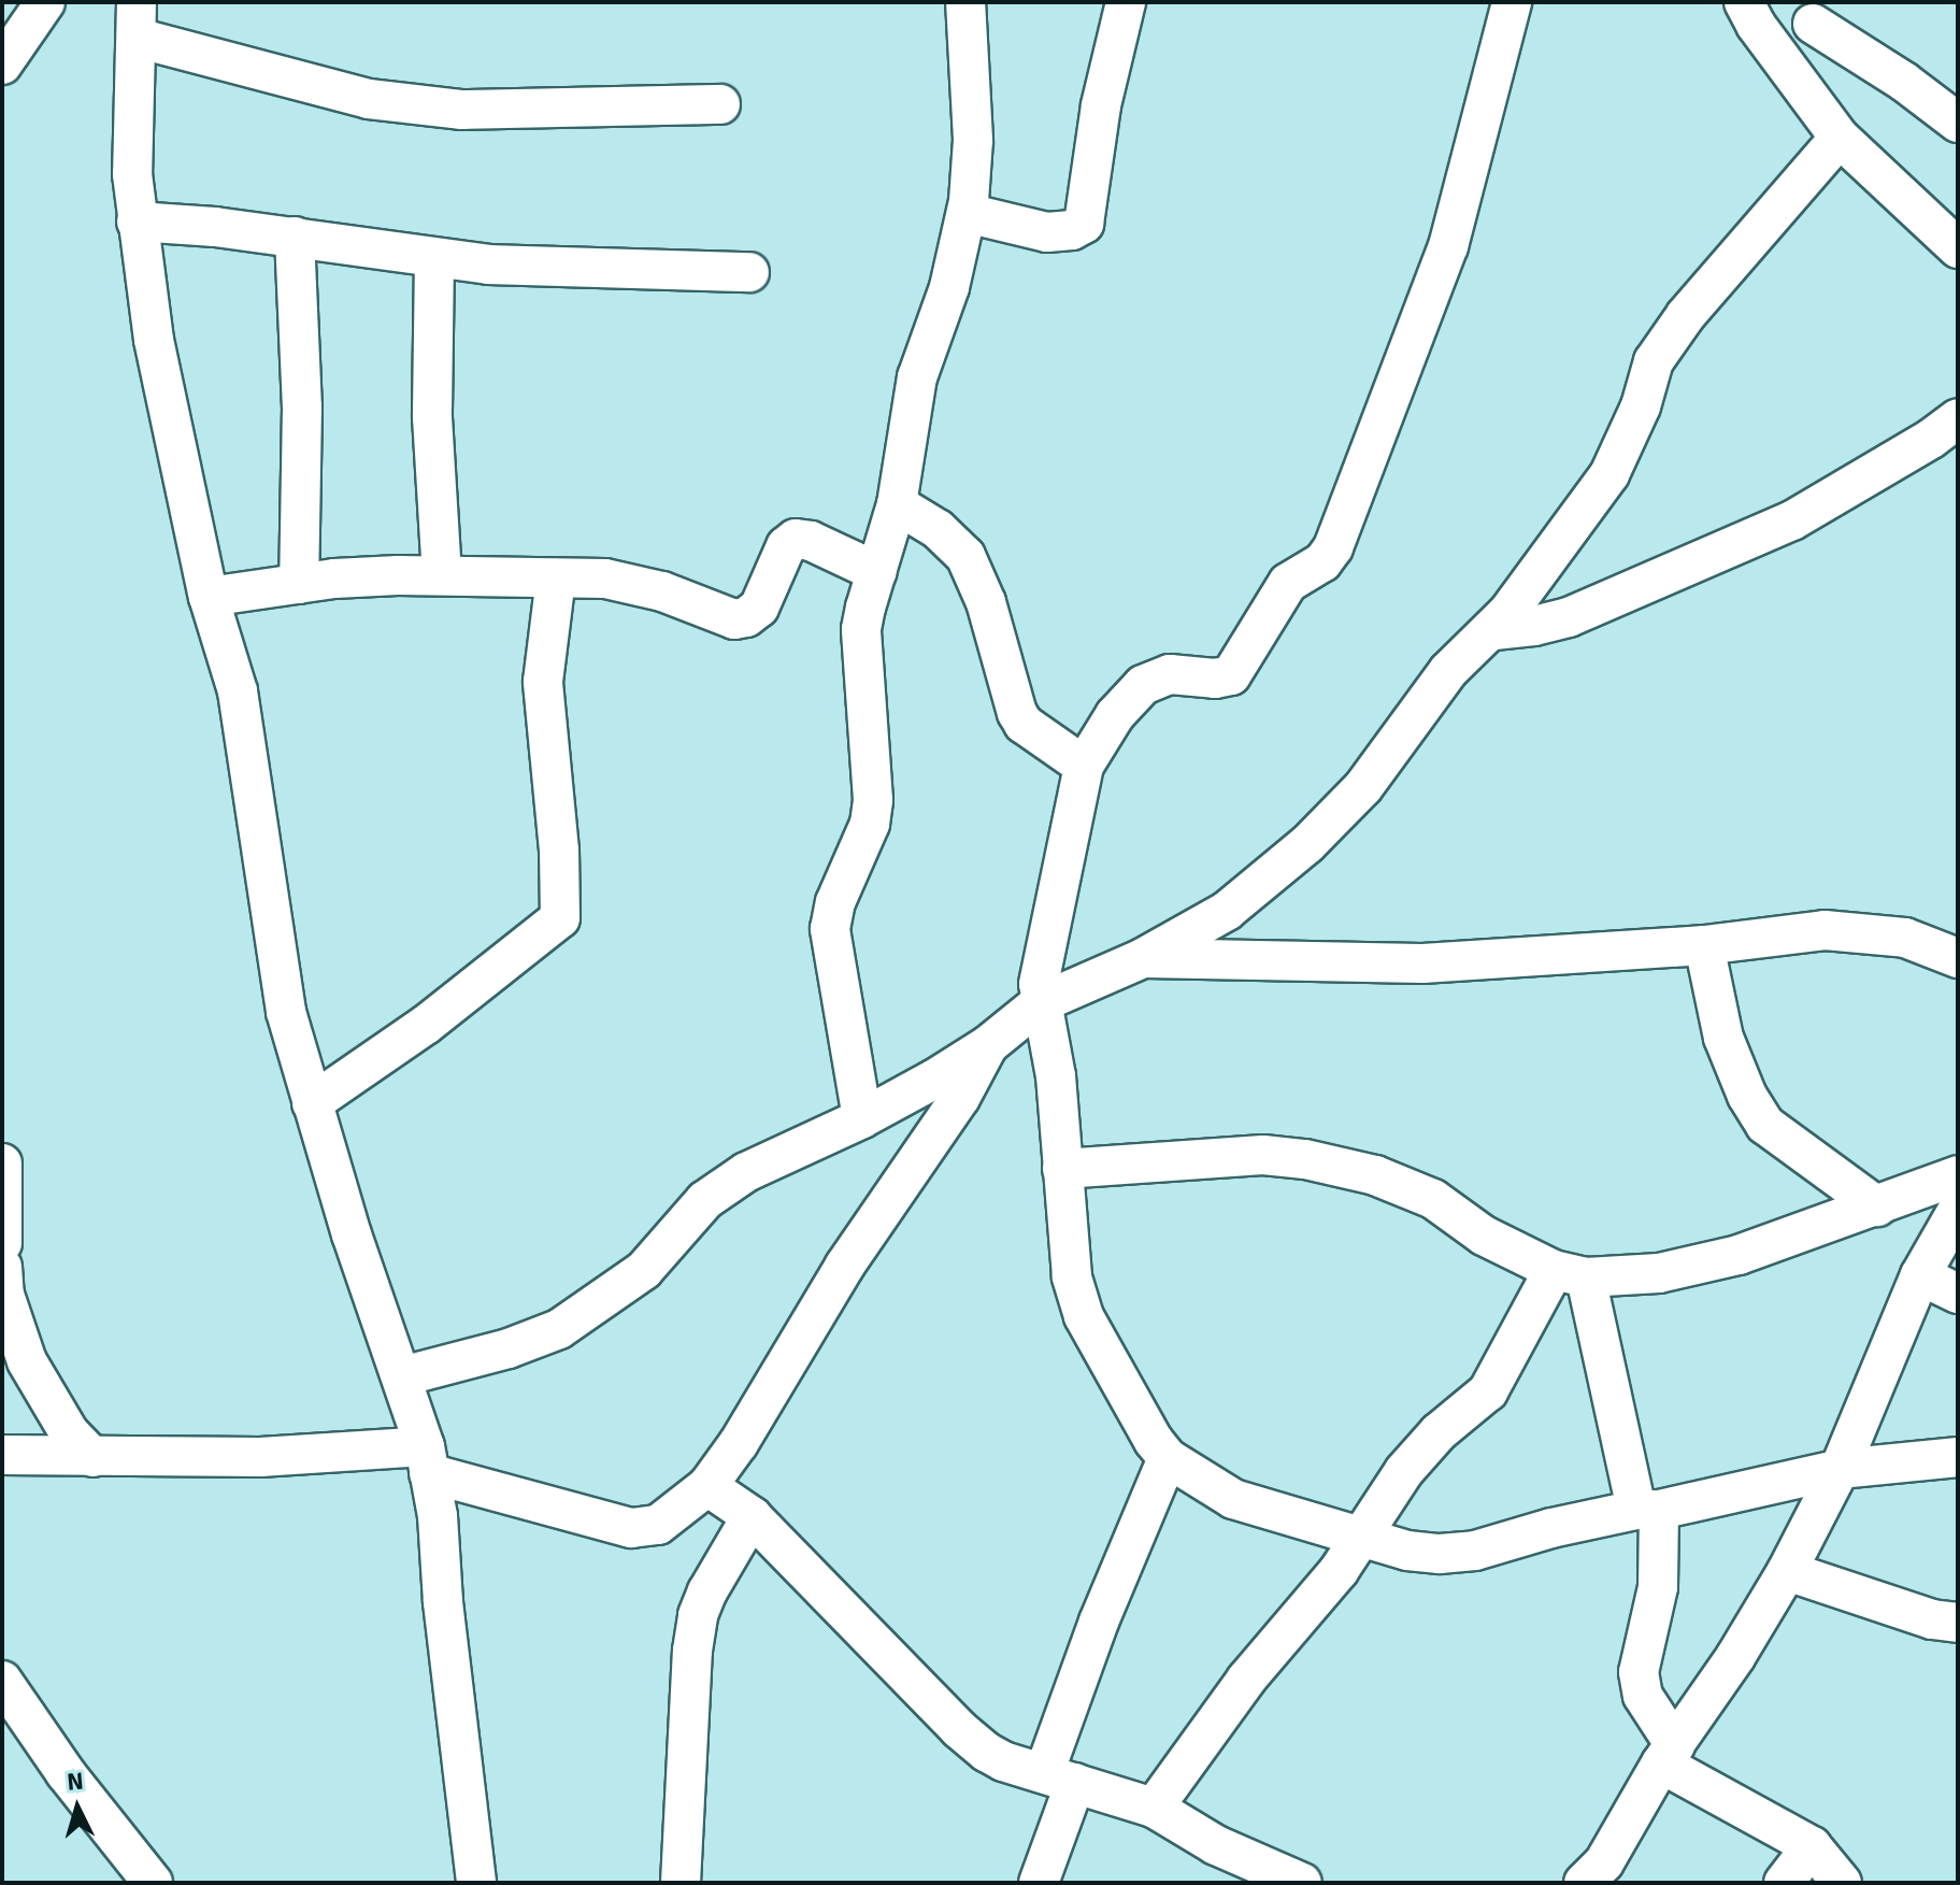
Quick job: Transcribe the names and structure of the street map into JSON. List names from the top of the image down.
{
  "north": "top"
}
